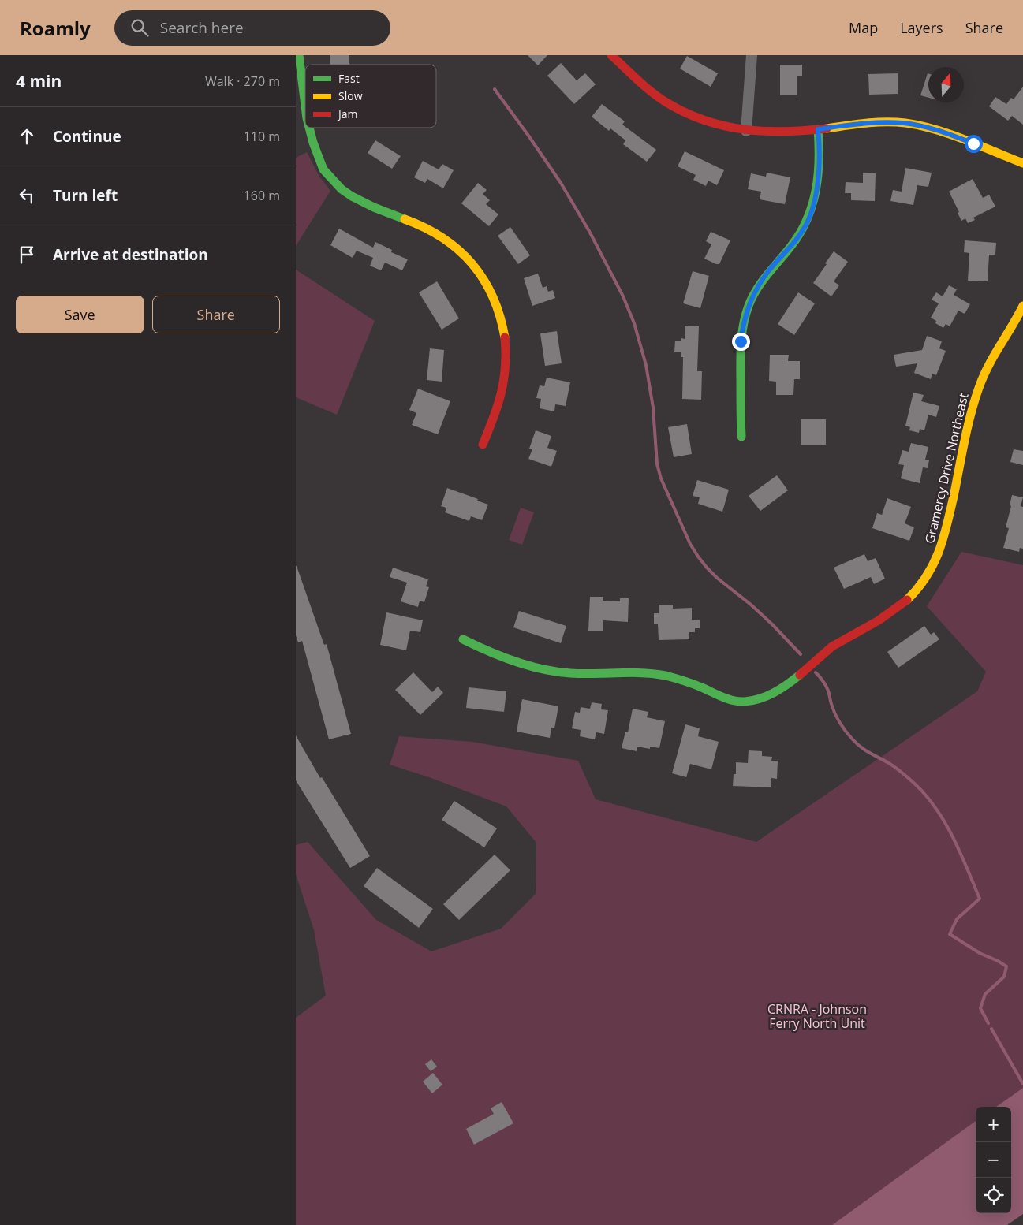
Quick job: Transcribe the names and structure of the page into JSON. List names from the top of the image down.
{
  "streets": {
    "street": ["Gramercy Drive Northeast"]
  },
  "parks": ["CRNRA - Johnson Ferry North Unit"],
  "legend": ["Fast", "Slow", "Jam"],
  "north": "top",
  "page": {
    "header": "Roamly",
    "search": "Search here",
    "nav": ["Map", "Layers", "Share"],
    "heading": ["4 min", "Walk · 270 m"],
    "list": [
      ["Continue", "110 m"],
      ["Turn left", "160 m"],
      "Arrive at destination"
    ],
    "buttons": ["Save", "Share"],
    "map_buttons": ["+", "−"]
  }
}
